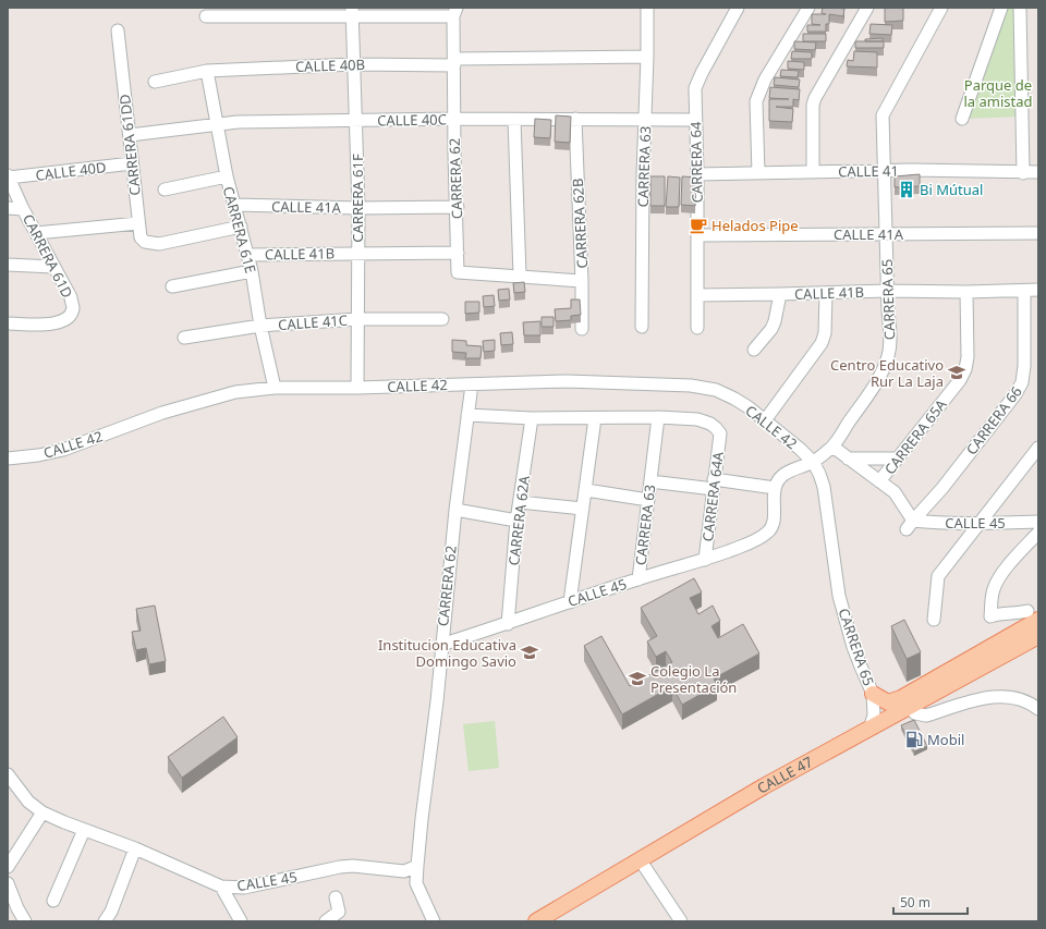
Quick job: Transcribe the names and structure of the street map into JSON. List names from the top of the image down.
{
  "streets": {
    "main road": ["CALLE 47"],
    "street": [
      "CALLE 40B",
      "CALLE 40C",
      "CARRERA 61DD",
      "CARRERA 64",
      "CARRERA 63",
      "CALLE 40D",
      "CALLE 41",
      "CARRERA 62",
      "CARRERA 61F",
      "CALLE 41A",
      "CARRERA 62B",
      "CARRERA 61E",
      "CALLE 41B",
      "CARRERA 61D",
      "CARRERA 65",
      "CALLE 41C",
      "CALLE 42",
      "CARRERA 66",
      "CARRERA 65A",
      "CARRERA 64A",
      "CARRERA 62A",
      "CALLE 45"
    ]
  },
  "crossings": [
    ["CALLE 40B", "CARRERA 63"],
    ["CALLE 40B", "CARRERA 62"],
    ["CALLE 40B", "CARRERA 61F"],
    ["CALLE 40B", "CARRERA 61E"],
    ["CALLE 40C", "CARRERA 61DD"],
    ["CALLE 40C", "CARRERA 64"],
    ["CALLE 40C", "CARRERA 63"],
    ["CALLE 40C", "CARRERA 62"],
    ["CALLE 40C", "CARRERA 61F"],
    ["CALLE 40C", "CARRERA 62B"],
    ["CALLE 40C", "CARRERA 61E"],
    ["CARRERA 61DD", "CALLE 40D"],
    ["CARRERA 61DD", "CARRERA 61E"],
    ["CARRERA 64", "CALLE 41"],
    ["CARRERA 64", "CALLE 41A"],
    ["CARRERA 64", "CALLE 41B"],
    ["CARRERA 63", "CARRERA 64A"],
    ["CARRERA 63", "CALLE 45"],
    ["CALLE 40D", "CARRERA 61D"],
    ["CALLE 41", "CARRERA 65"],
    ["CARRERA 62", "CALLE 41A"],
    ["CARRERA 62", "CALLE 41B"],
    ["CARRERA 62", "CALLE 42"],
    ["CARRERA 62", "CALLE 45"],
    ["CARRERA 61F", "CALLE 41A"],
    ["CARRERA 61F", "CALLE 41B"],
    ["CARRERA 61F", "CALLE 41C"],
    ["CARRERA 61F", "CALLE 42"],
    ["CALLE 41A", "CARRERA 61E"],
    ["CALLE 41A", "CARRERA 65"],
    ["CARRERA 61E", "CALLE 41B"],
    ["CARRERA 61E", "CALLE 41C"],
    ["CARRERA 61E", "CALLE 42"],
    ["CALLE 41B", "CARRERA 65"],
    ["CALLE 41B", "CARRERA 66"],
    ["CALLE 41B", "CARRERA 65A"],
    ["CARRERA 65", "CALLE 42"],
    ["CARRERA 65", "CALLE 47"],
    ["CARRERA 66", "CALLE 45"],
    ["CARRERA 64A", "CALLE 45"],
    ["CARRERA 62A", "CALLE 45"]
  ],
  "parks": ["Parque de la amistad"],
  "places": {
    "building": ["Bi Mútual"],
    "cafe": ["Helados Pipe"],
    "school or university": ["Centro Educativo Rur La Laja", "Institucion Educativa Domingo Savio", "Colegio La Presentación"],
    "fuel station": ["Mobil"]
  },
  "scale_bar": "50 m"
}
